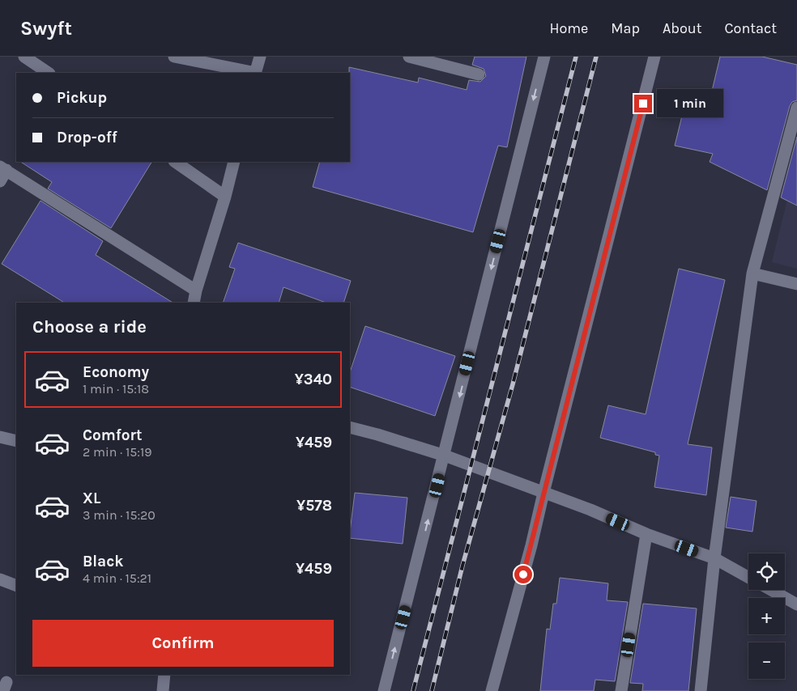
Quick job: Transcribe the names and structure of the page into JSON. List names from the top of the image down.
{
  "page": {
    "header": "Swyft",
    "nav": [
      "Home",
      "Map",
      "About",
      "Contact"
    ],
    "banner": ["Pickup", "Drop-off"],
    "bubble": "1 min",
    "heading": "Choose a ride",
    "list": [
      {
        "name": "Economy",
        "note": "1 min · 15:18",
        "value": "¥340"
      },
      {
        "name": "Comfort",
        "note": "2 min · 15:19",
        "value": "¥459"
      },
      {
        "name": "XL",
        "note": "3 min · 15:20",
        "value": "¥578"
      },
      {
        "name": "Black",
        "note": "4 min · 15:21",
        "value": "¥459"
      }
    ],
    "map_buttons": ["+", "−"],
    "buttons": "Confirm"
  }
}
